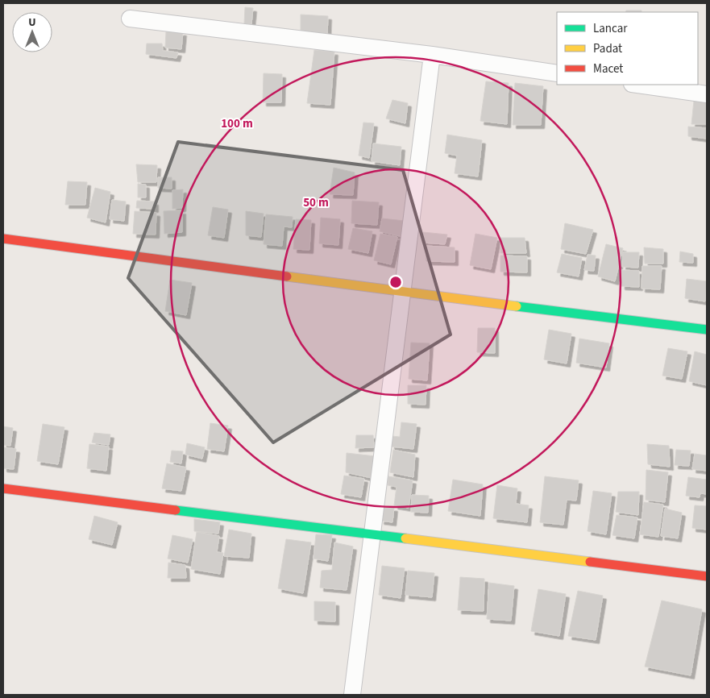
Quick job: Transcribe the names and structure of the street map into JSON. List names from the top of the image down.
{
  "legend": ["Lancar", "Padat", "Macet"],
  "north": "top",
  "rings": ["100 m", "50 m"]
}
